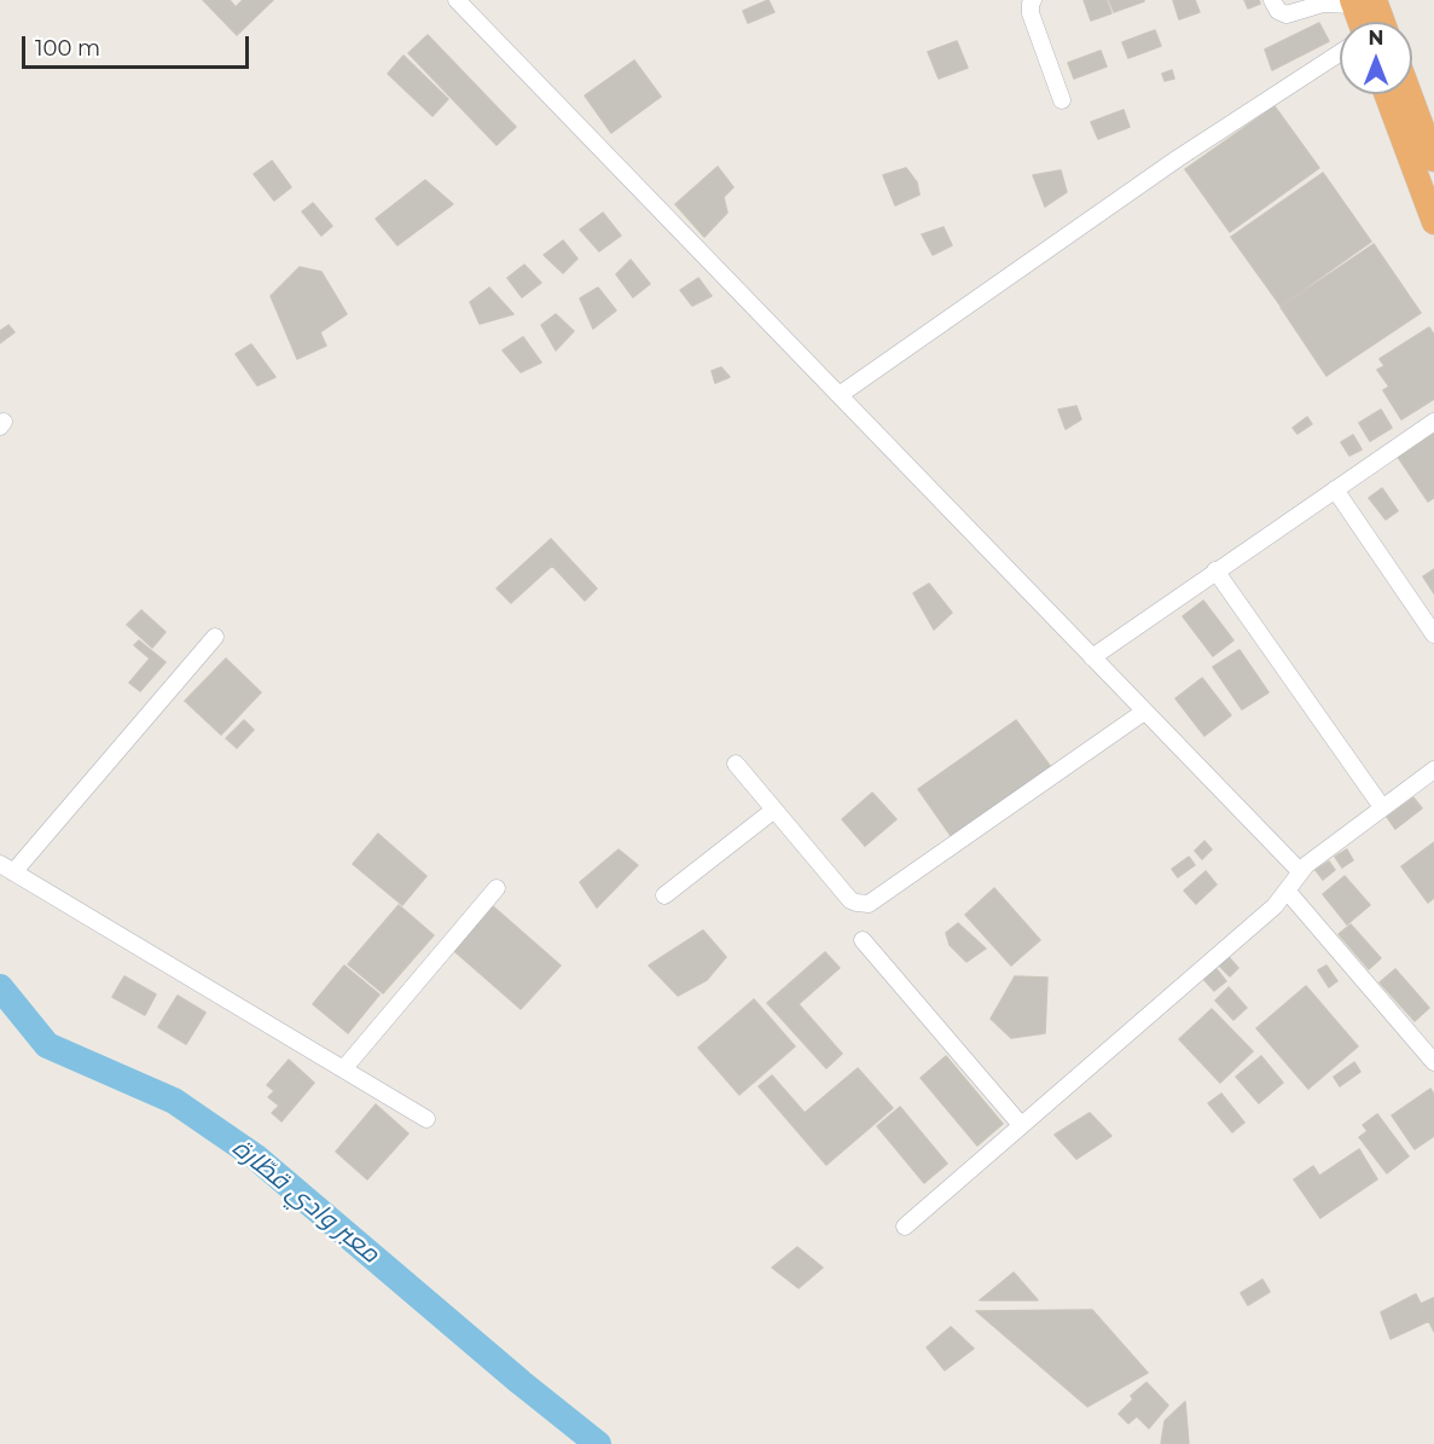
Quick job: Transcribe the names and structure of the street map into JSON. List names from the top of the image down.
{
  "water": ["معبر وادي قطّارة"],
  "scale_bar": "100 m",
  "north": "top"
}
